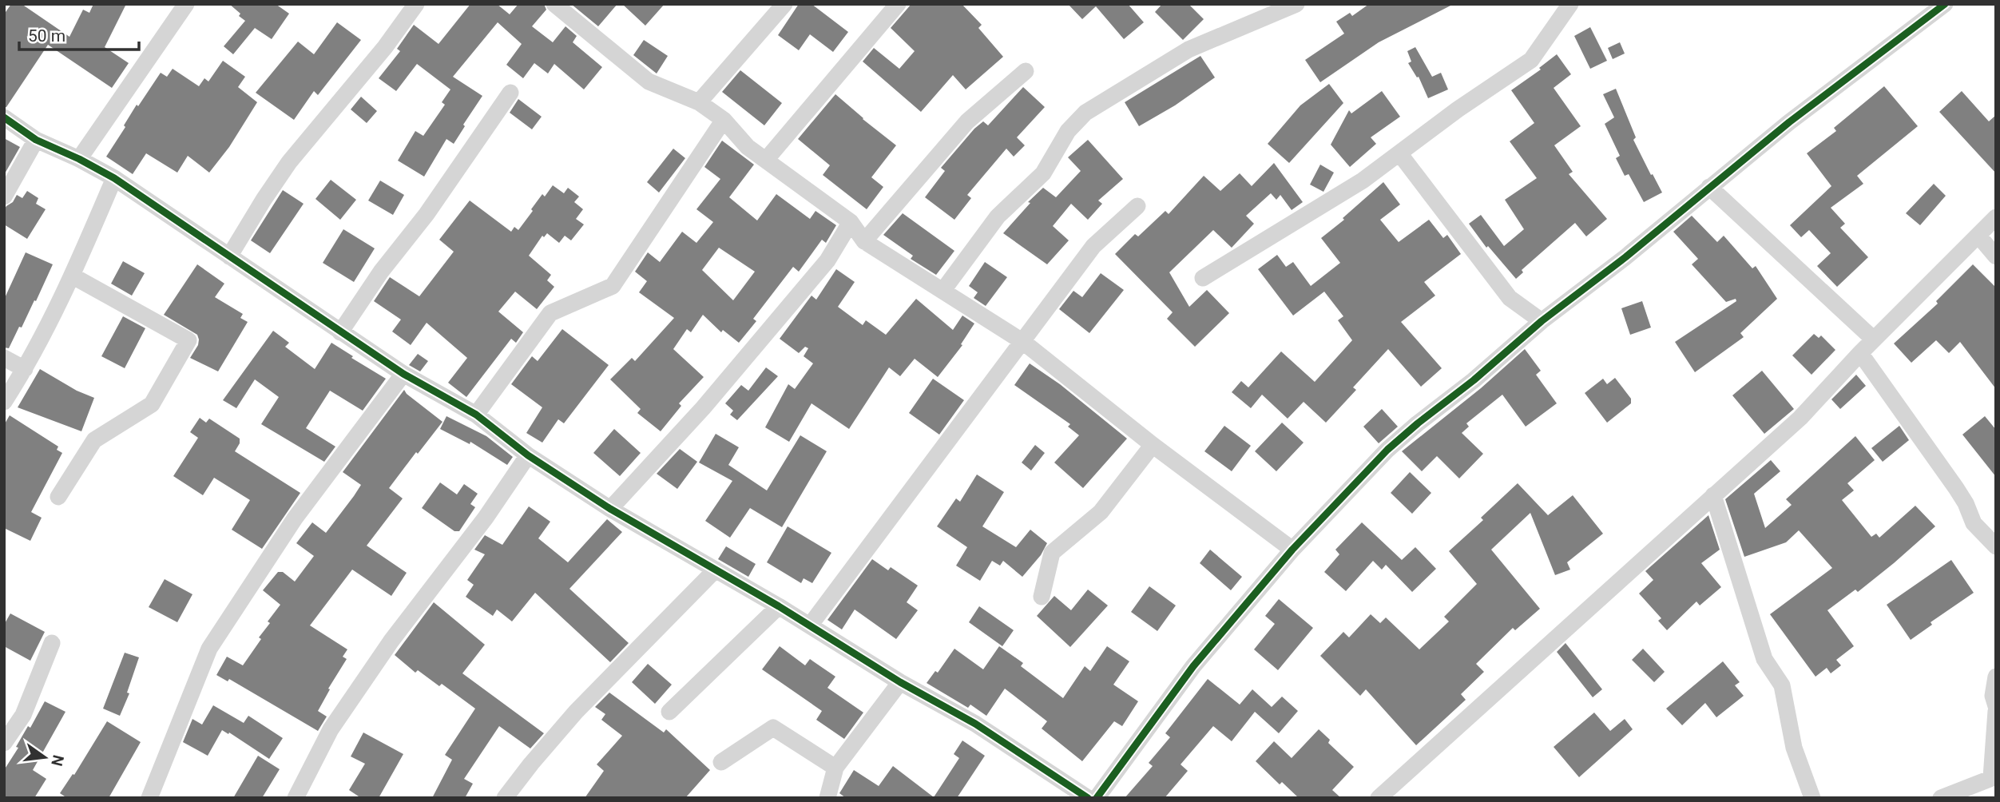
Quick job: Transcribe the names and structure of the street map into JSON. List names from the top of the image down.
{
  "scale_bar": "50 m",
  "north": "right"
}
